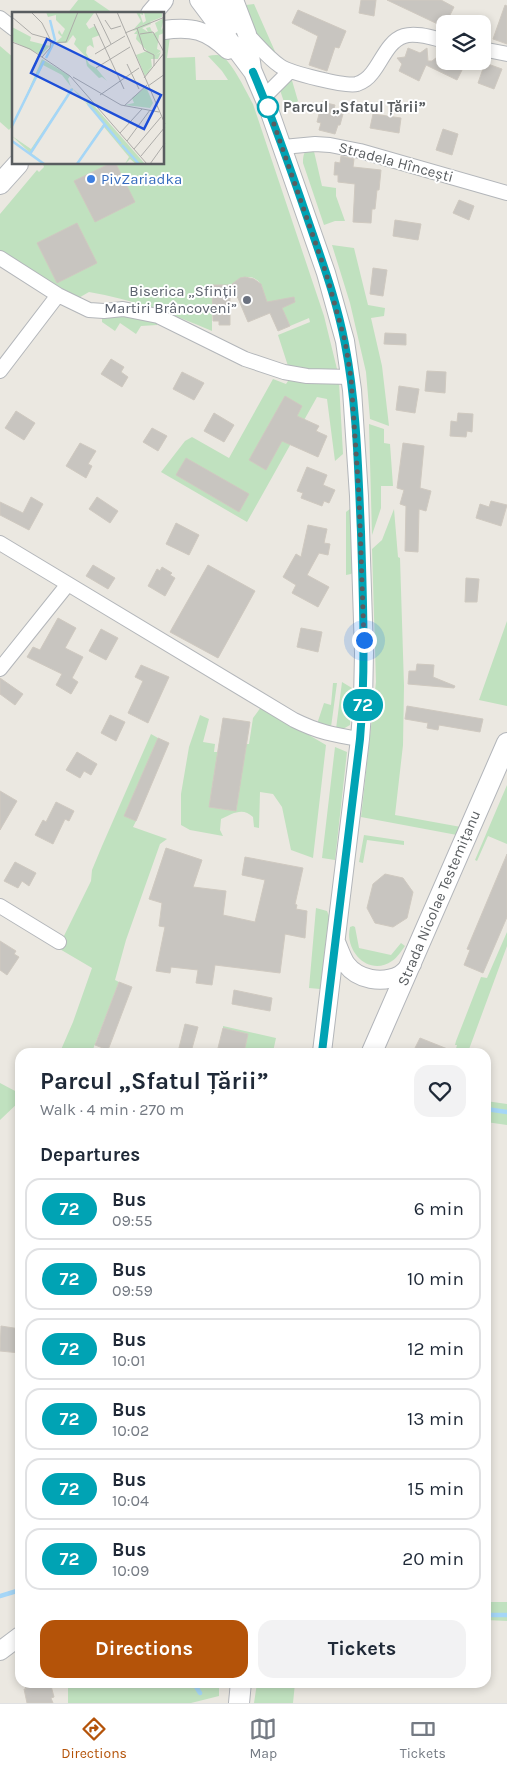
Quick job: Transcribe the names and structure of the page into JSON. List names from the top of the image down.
{
  "streets": {
    "main road": ["Strada Nicolae Testemițanu"],
    "street": ["Stradela Hîncești"]
  },
  "places": ["Parcul „Sfatul Țării”", "PivZariadka", "Biserica „Sfinții Martiri Brâncoveni”"],
  "lines": ["bus line 72"],
  "page": {
    "on_map": "72",
    "heading": [
      ["Parcul „Sfatul Țării”", "Walk · 4 min · 270 m"],
      "Departures"
    ],
    "list": [
      {
        "mark": "72",
        "name": "Bus",
        "note": "09:55",
        "value": "6 min"
      },
      {
        "mark": "72",
        "name": "Bus",
        "note": "09:59",
        "value": "10 min"
      },
      {
        "mark": "72",
        "name": "Bus",
        "note": "10:01",
        "value": "12 min"
      },
      {
        "mark": "72",
        "name": "Bus",
        "note": "10:02",
        "value": "13 min"
      },
      {
        "mark": "72",
        "name": "Bus",
        "note": "10:04",
        "value": "15 min"
      },
      {
        "mark": "72",
        "name": "Bus",
        "note": "10:09",
        "value": "20 min"
      }
    ],
    "buttons": ["Directions", "Tickets"],
    "tabs": ["Directions", "Map", "Tickets"]
  }
}
